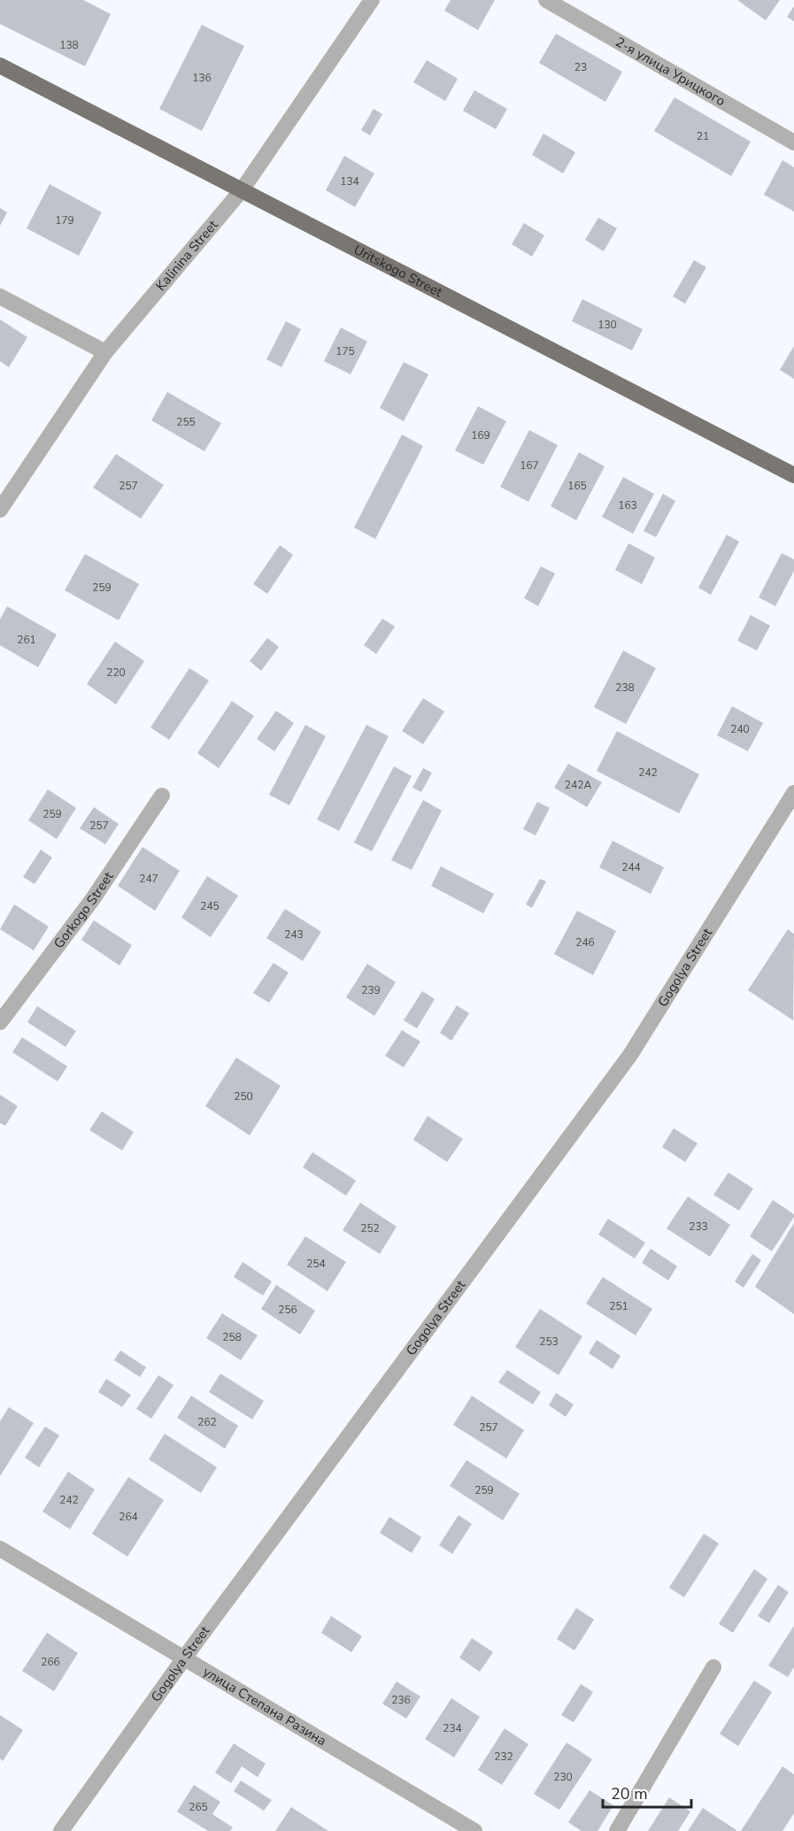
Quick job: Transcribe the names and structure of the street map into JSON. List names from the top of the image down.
{
  "streets": {
    "main road": ["Uritskogo Street"],
    "street": [
      "2-я улица Урицкого",
      "Kalinina Street",
      "Gorkogo Street",
      "Gogolya Street",
      "улица Степана Разина"
    ]
  },
  "crossings": [
    ["Kalinina Street", "Uritskogo Street"],
    ["Gogolya Street", "улица Степана Разина"]
  ],
  "house_numbers": [
    "138",
    "23",
    "136",
    "21",
    "134",
    "179",
    "130",
    "175",
    "255",
    "169",
    "167",
    "257",
    "165",
    "163",
    "259",
    "261",
    "220",
    "238",
    "240",
    "242",
    "242А",
    "259",
    "257",
    "244",
    "247",
    "245",
    "243",
    "246",
    "239",
    "250",
    "233",
    "252",
    "254",
    "251",
    "256",
    "258",
    "253",
    "262",
    "257",
    "259",
    "242",
    "264",
    "266",
    "236",
    "234",
    "232",
    "230",
    "265"
  ],
  "scale_bar": "20 m"
}
